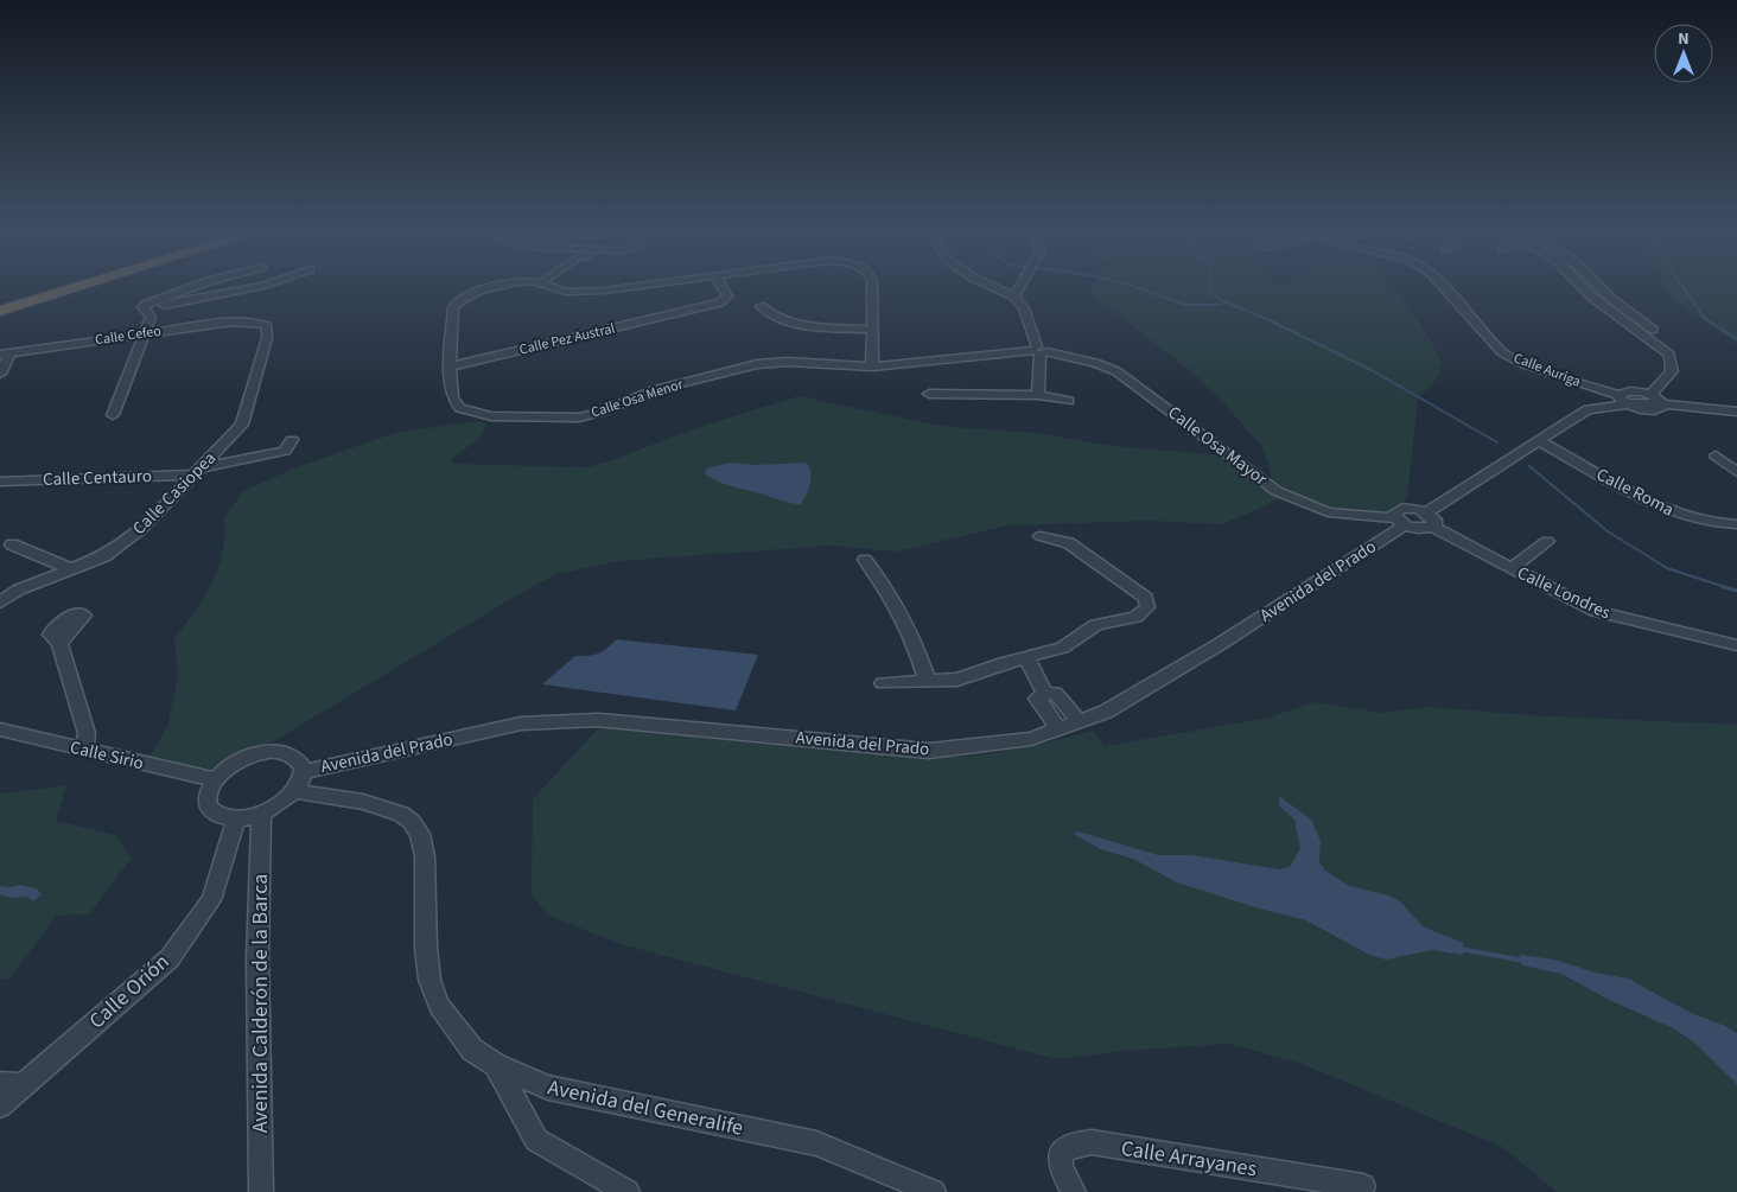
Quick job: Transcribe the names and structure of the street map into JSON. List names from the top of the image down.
{
  "streets": {
    "street": [
      "Calle Cefeo",
      "Calle Pez Austral",
      "Calle Auriga",
      "Calle Osa Menor",
      "Calle Osa Mayor",
      "Calle Centauro",
      "Calle Roma",
      "Calle Casiopea",
      "Avenida del Prado",
      "Calle Londres",
      "Calle Sirio",
      "Calle Orión",
      "Avenida Calderón de la Barca",
      "Avenida del Generalife",
      "Calle Arrayanes"
    ]
  },
  "crossings": [
    ["Calle Cefeo", "Calle Casiopea"],
    ["Calle Pez Austral", "Calle Osa Menor"],
    ["Calle Osa Menor", "Calle Osa Mayor"],
    ["Calle Osa Mayor", "Avenida del Prado"],
    ["Calle Osa Mayor", "Calle Londres"],
    ["Calle Centauro", "Calle Casiopea"],
    ["Avenida del Prado", "Calle Sirio"],
    ["Avenida del Prado", "Calle Orión"],
    ["Avenida del Prado", "Avenida Calderón de la Barca"],
    ["Avenida del Prado", "Avenida del Generalife"],
    ["Calle Sirio", "Calle Orión"],
    ["Calle Sirio", "Avenida Calderón de la Barca"],
    ["Calle Sirio", "Avenida del Generalife"],
    ["Calle Orión", "Avenida Calderón de la Barca"],
    ["Calle Orión", "Avenida del Generalife"],
    ["Avenida Calderón de la Barca", "Avenida del Generalife"]
  ],
  "north": "top"
}
